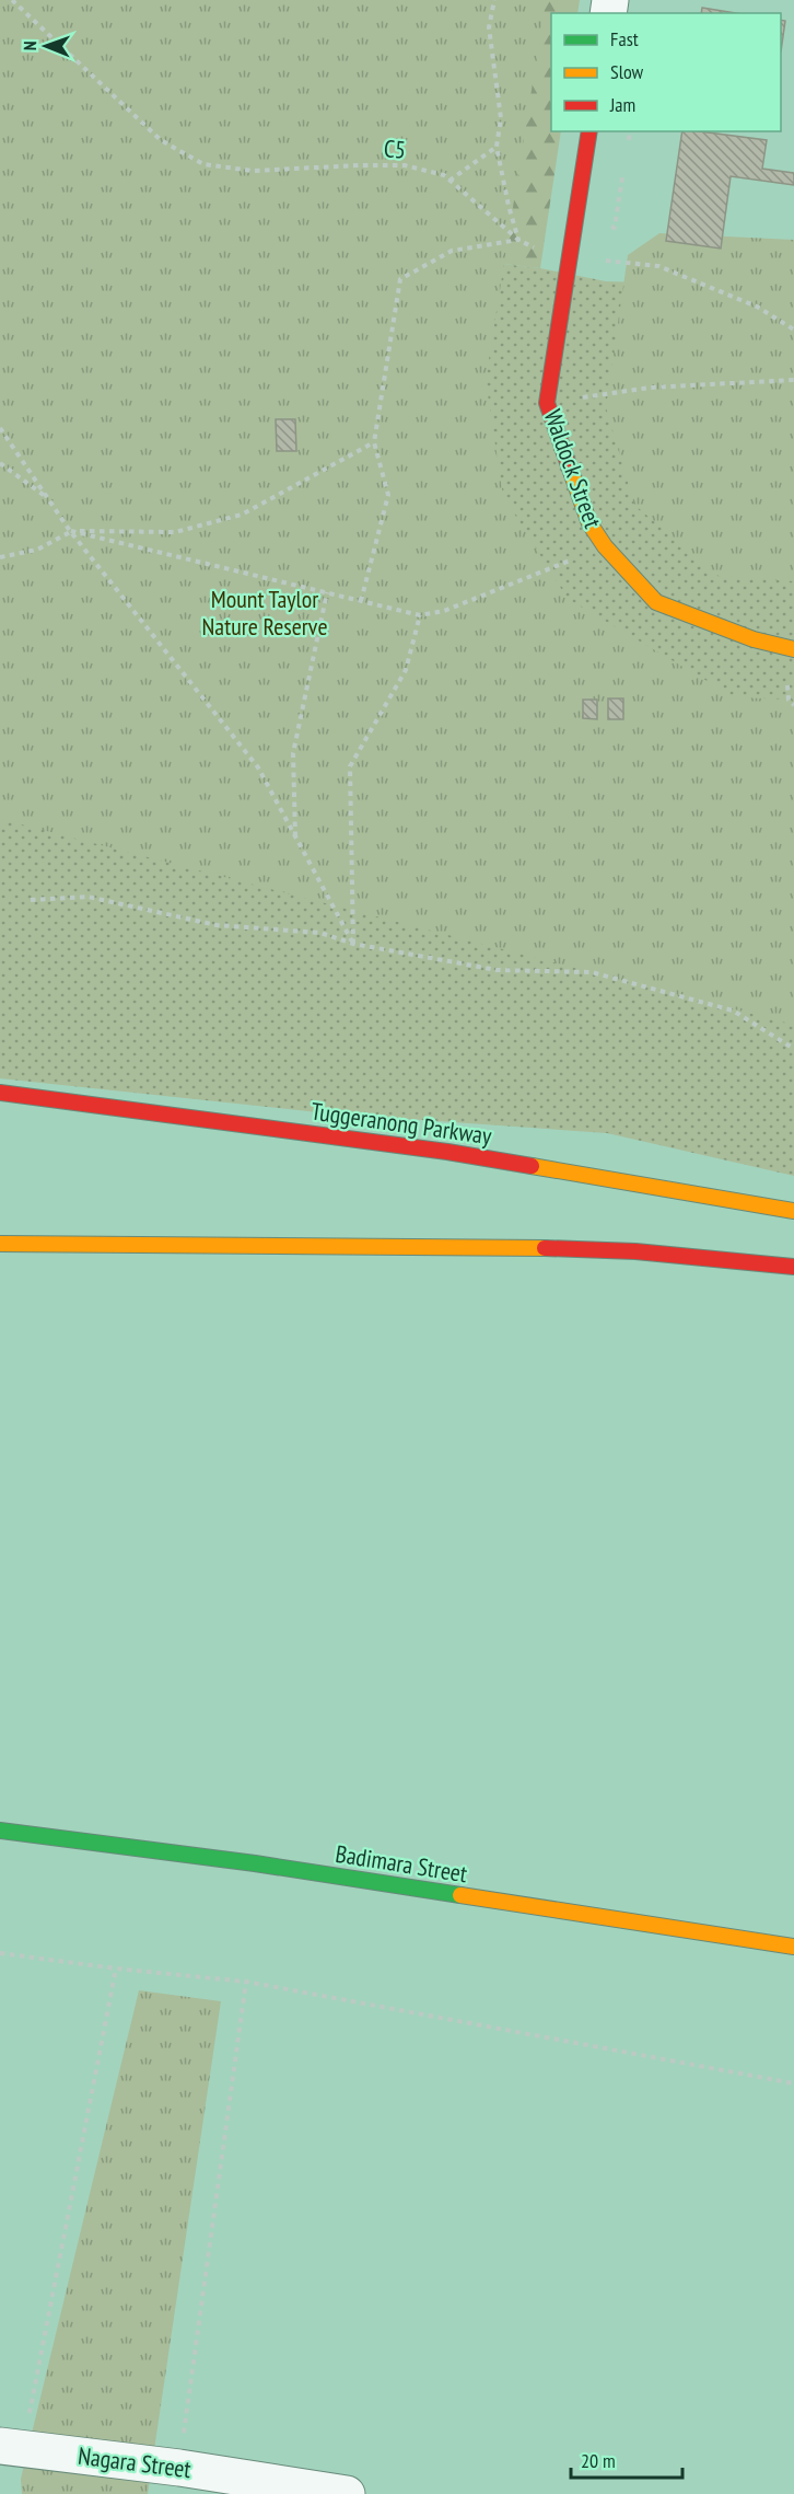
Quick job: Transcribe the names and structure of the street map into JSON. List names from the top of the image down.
{
  "streets": {
    "main road": ["Waldock Street", "Tuggeranong Parkway", "Badimara Street"],
    "street": ["Nagara Street"],
    "path": ["C5"]
  },
  "crossings": [
    ["C5", "Waldock Street"]
  ],
  "parks": ["Mount Taylor Nature Reserve"],
  "legend": ["Fast", "Slow", "Jam"],
  "scale_bar": "20 m",
  "north": "left"
}
